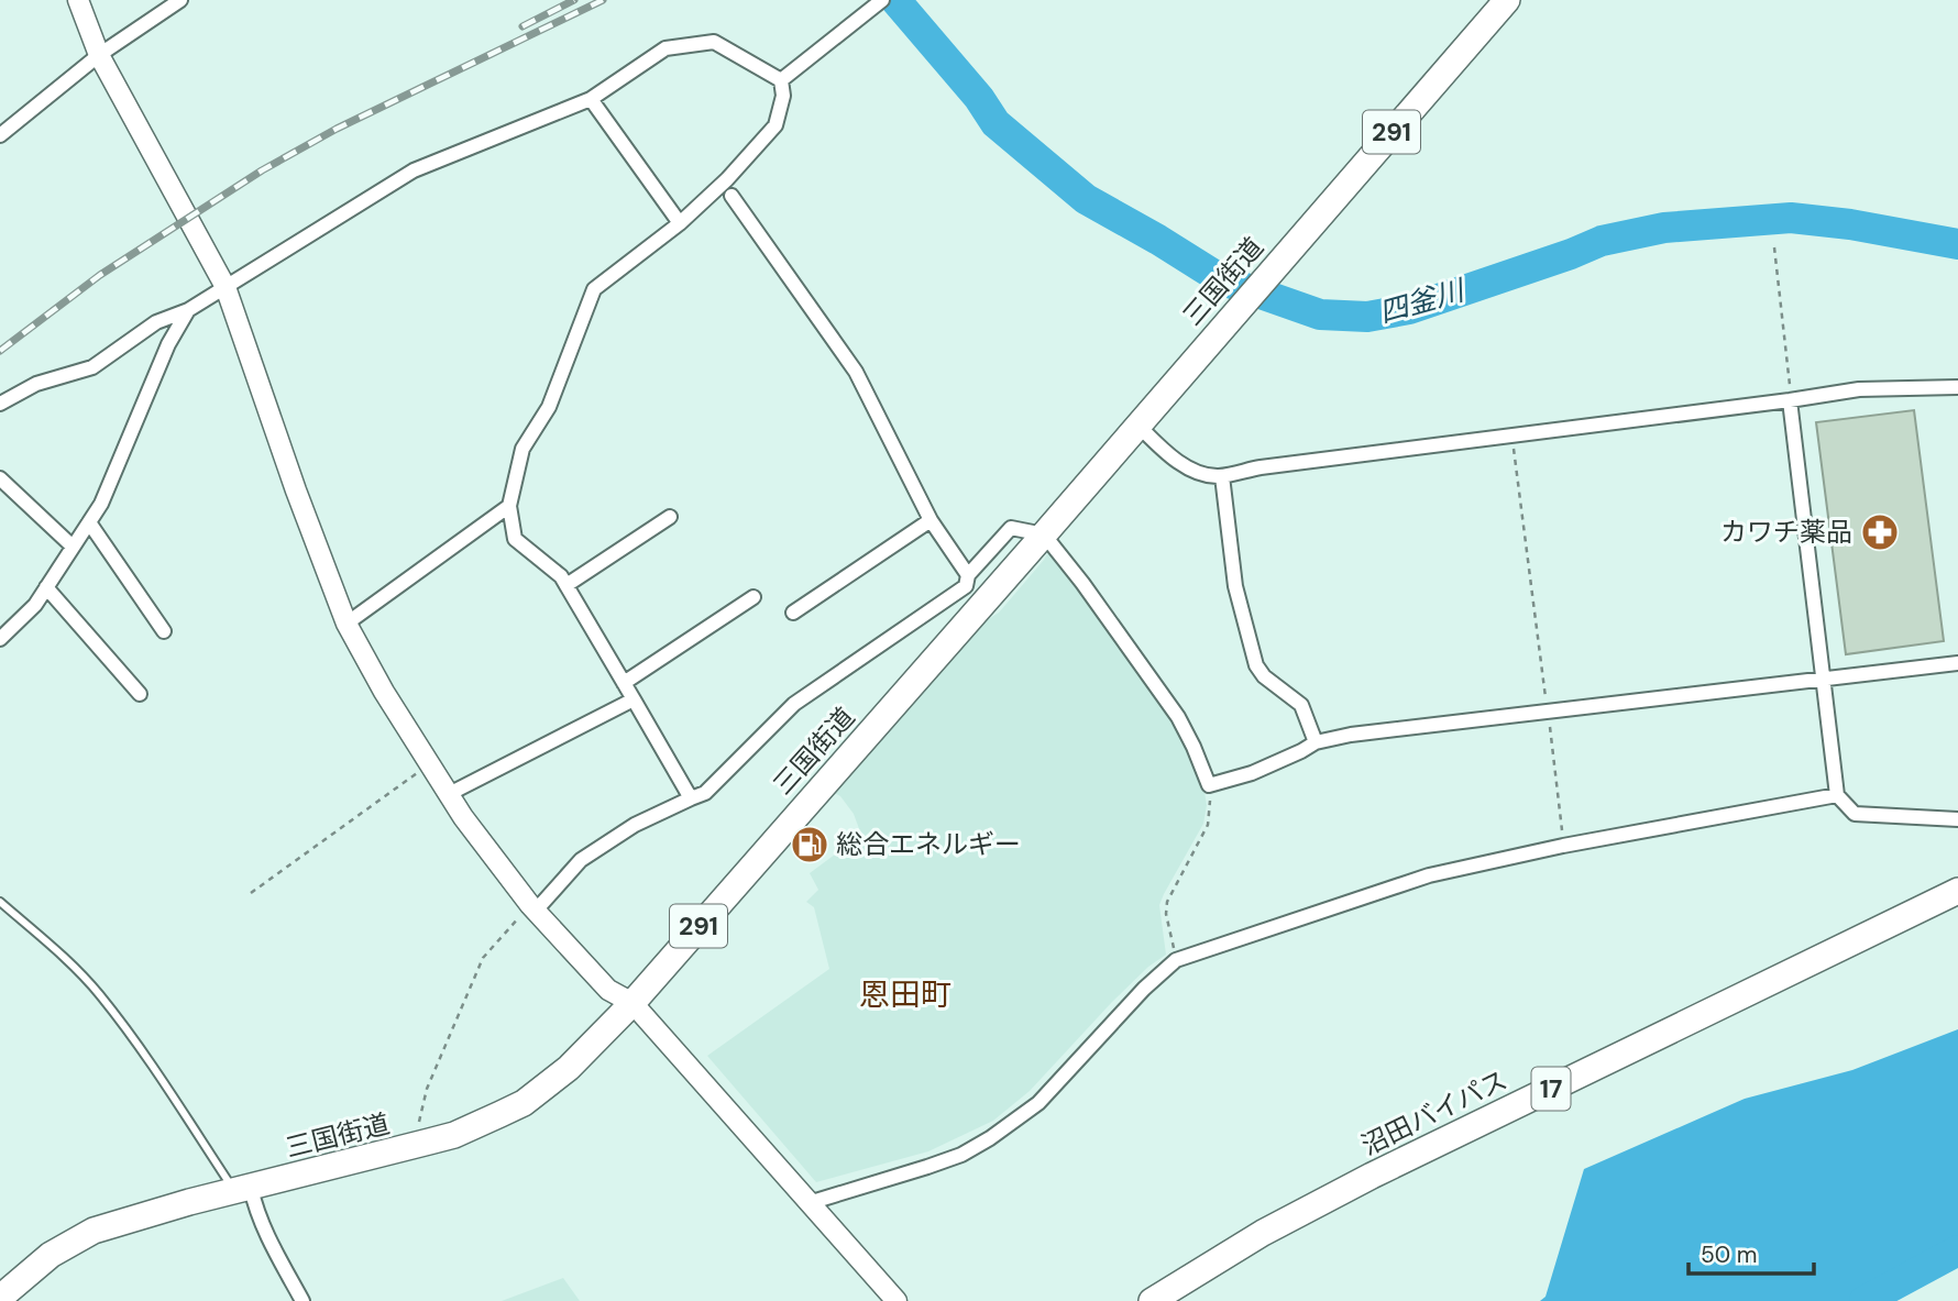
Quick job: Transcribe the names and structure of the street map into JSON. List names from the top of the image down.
{
  "streets": {
    "highway": [
      "291",
      "三国街道",
      "17",
      "沼田バイパス"
    ]
  },
  "districts": ["恩田町"],
  "water": ["四釜川"],
  "places": {
    "pharmacy": ["カワチ薬品"],
    "fuel station": ["総合エネルギー"]
  },
  "scale_bar": "50 m"
}
